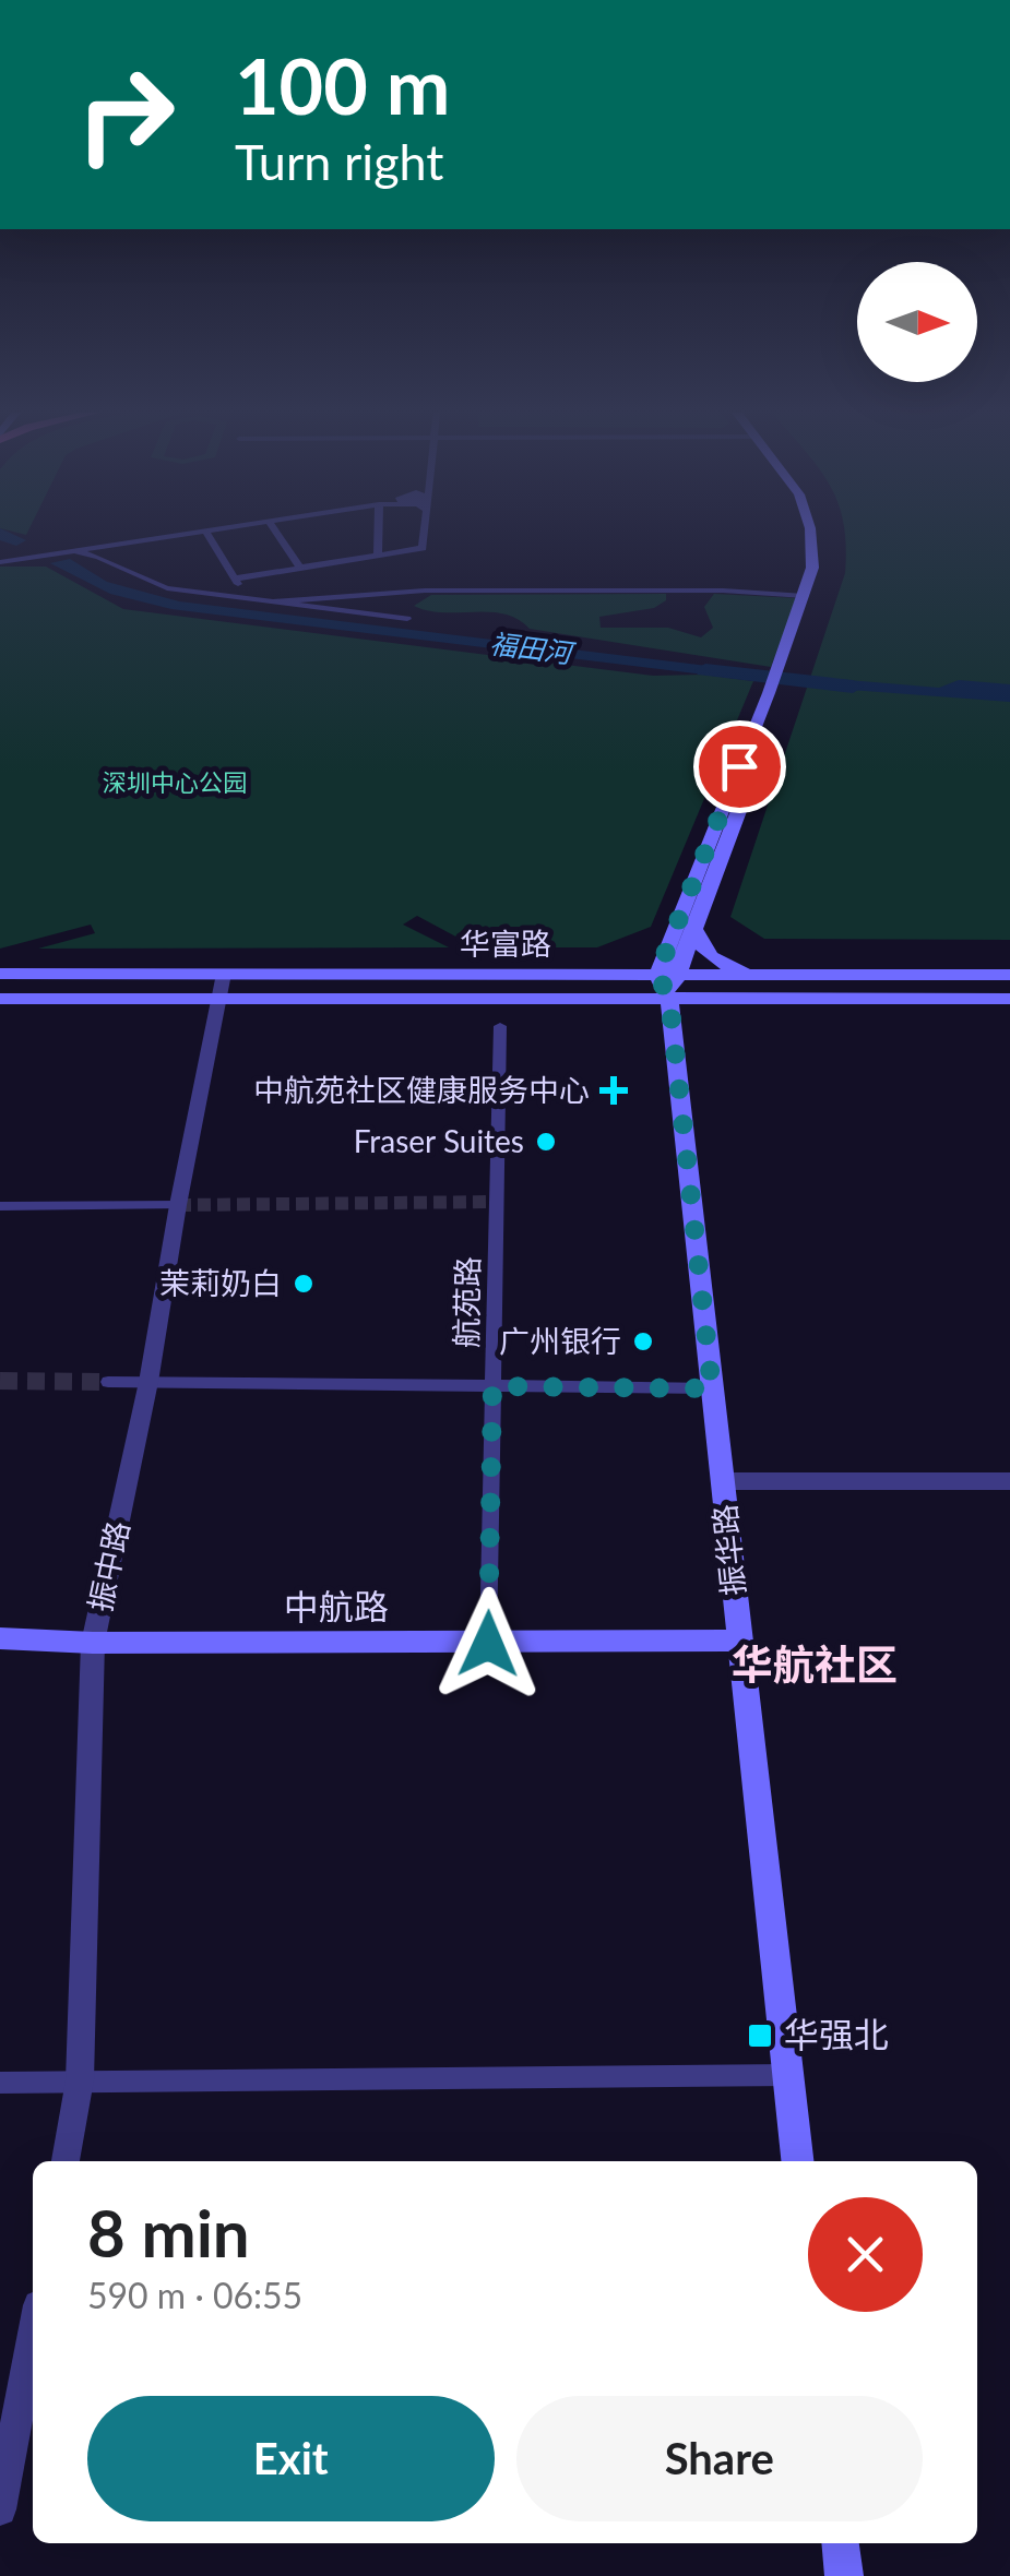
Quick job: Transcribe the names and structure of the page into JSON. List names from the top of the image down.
{
  "streets": {
    "main road": ["华富路", "振华路", "中航路"],
    "street": ["航苑路", "振中路"]
  },
  "crossings": [
    ["华富路", "振华路"],
    ["华富路", "振中路"],
    ["航苑路", "中航路"],
    ["振华路", "中航路"],
    ["振中路", "中航路"]
  ],
  "districts": ["华航社区"],
  "water": ["福田河"],
  "parks": ["深圳中心公园"],
  "places": {
    "health": ["中航苑社区健康服务中心"],
    "other": ["Fraser Suites", "茉莉奶白", "广州银行"],
    "transit": ["华强北"]
  },
  "north": "right",
  "page": {
    "turn": ["100 m", "Turn right"],
    "heading": ["8 min", "590 m · 06:55"],
    "buttons": ["Exit", "Share"]
  }
}
